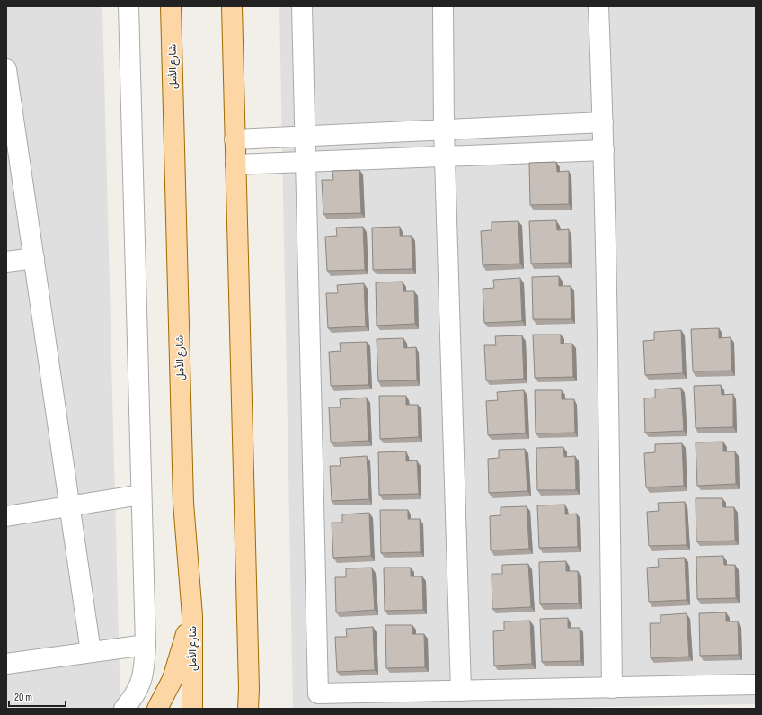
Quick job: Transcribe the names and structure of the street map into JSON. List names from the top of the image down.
{
  "streets": {
    "main road": ["شارع الأمل"]
  },
  "scale_bar": "20 m"
}
